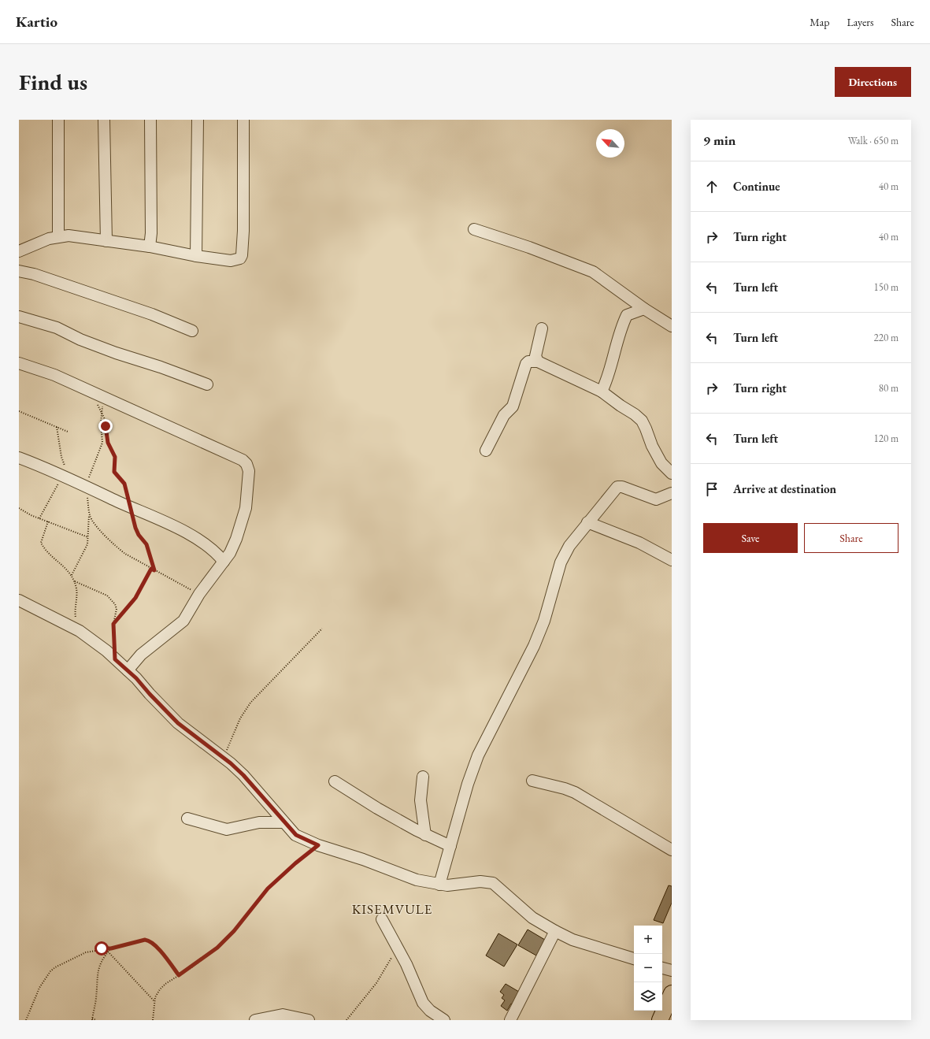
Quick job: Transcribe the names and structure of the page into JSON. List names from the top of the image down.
{
  "districts": ["KISEMVULE"],
  "north": "top left",
  "page": {
    "header": "Kartio",
    "nav": ["Map", "Layers", "Share"],
    "buttons": [
      "Directions",
      ["Save", "Share"]
    ],
    "title": "Find us",
    "heading": ["9 min", "Walk · 650 m"],
    "list": [
      ["Continue", "40 m"],
      ["Turn right", "40 m"],
      ["Turn left", "150 m"],
      ["Turn left", "220 m"],
      ["Turn right", "80 m"],
      ["Turn left", "120 m"],
      "Arrive at destination"
    ],
    "map_buttons": ["+", "−"]
  }
}
